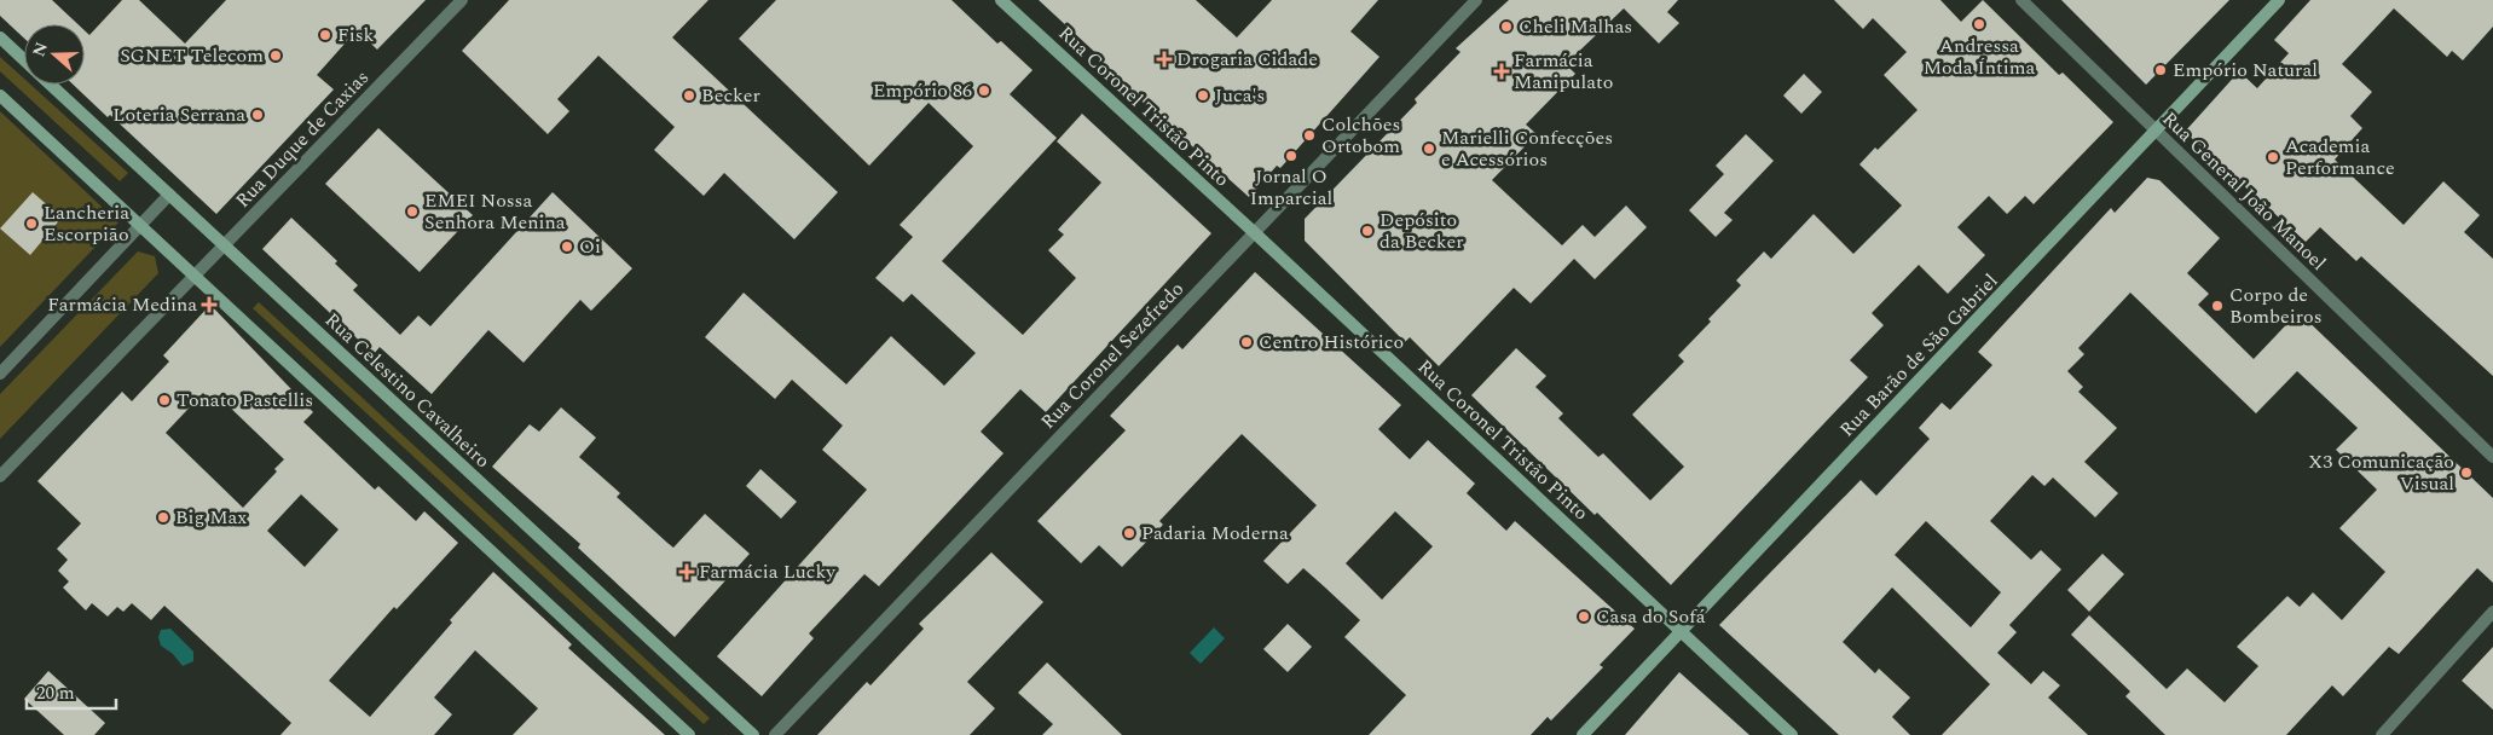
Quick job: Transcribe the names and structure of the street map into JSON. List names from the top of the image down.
{
  "streets": {
    "main road": ["Rua Coronel Tristão Pinto", "Rua Barão de São Gabriel", "Rua Celestino Cavalheiro"],
    "street": ["Rua Duque de Caxias", "Rua General João Manoel", "Rua Coronel Sezefredo"]
  },
  "crossings": [
    ["Rua Coronel Tristão Pinto", "Rua Coronel Sezefredo"],
    ["Rua Coronel Tristão Pinto", "Rua Barão de São Gabriel"],
    ["Rua Duque de Caxias", "Rua Celestino Cavalheiro"],
    ["Rua General João Manoel", "Rua Barão de São Gabriel"]
  ],
  "places": {
    "other": [
      "Andressa Moda Íntima",
      "Cheli Malhas",
      "Fisk",
      "SGNET Telecom",
      "Empório Natural",
      "Empório 86",
      "Becker",
      "Juca's",
      "Loteria Serrana",
      "Colchões Ortobom",
      "Marielli Confecções e Acessórios",
      "Jornal O Imparcial",
      "Academia Performance",
      "EMEI Nossa Senhora Menina",
      "Lancheria Escorpião",
      "Depósito da Becker",
      "Oi",
      "Corpo de Bombeiros",
      "Centro Histórico",
      "Tonato Pastellis",
      "X3 Comunicação Visual",
      "Big Max",
      "Padaria Moderna",
      "Casa do Sofá"
    ],
    "health": [
      "Drogaria Cidade",
      "Farmácia Manipulato",
      "Farmácia Medina",
      "Farmácia Lucky"
    ]
  },
  "scale_bar": "20 m",
  "north": "left"
}
